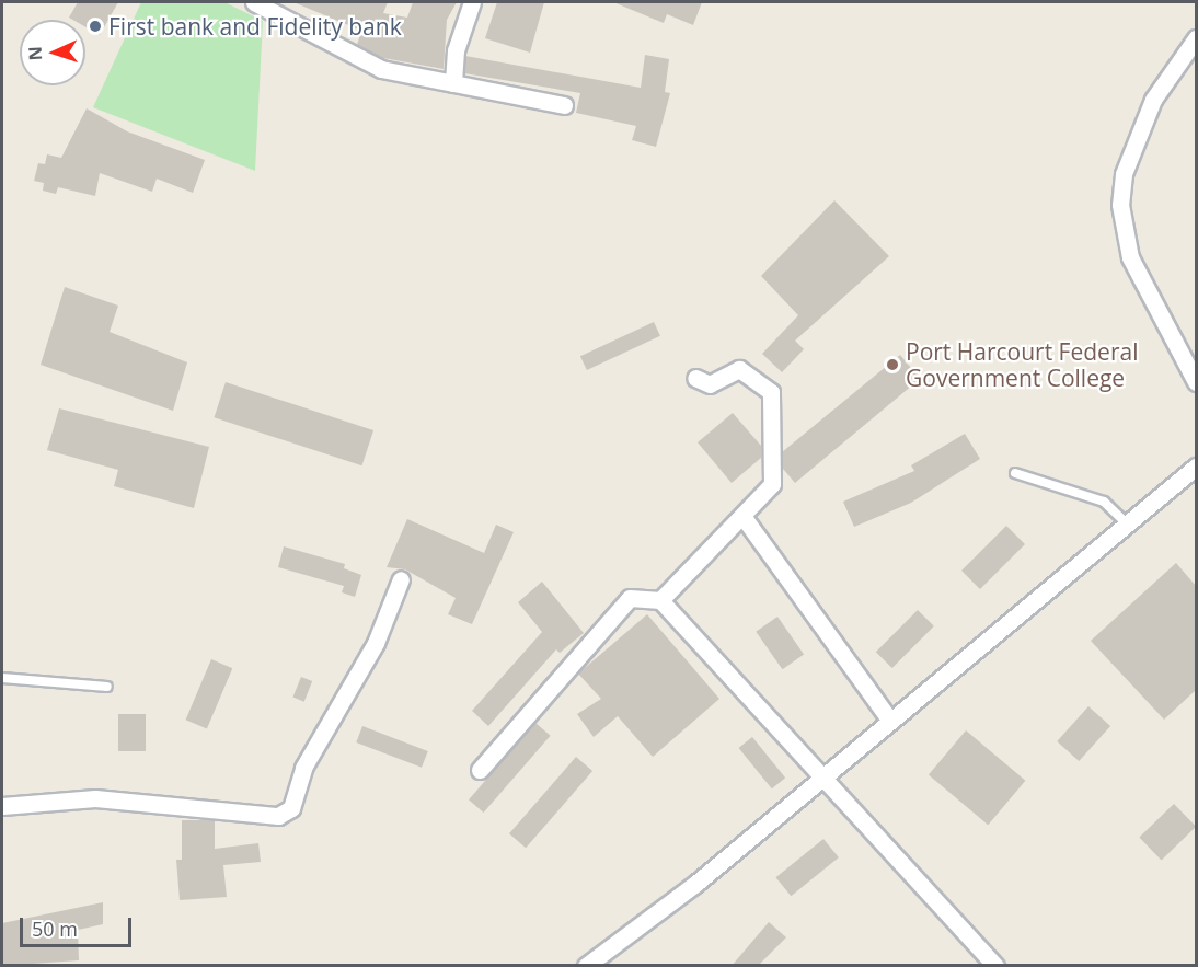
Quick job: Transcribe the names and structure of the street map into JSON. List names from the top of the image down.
{
  "places": ["First bank and Fidelity bank", "Port Harcourt Federal Government College"],
  "scale_bar": "50 m",
  "north": "left"
}
